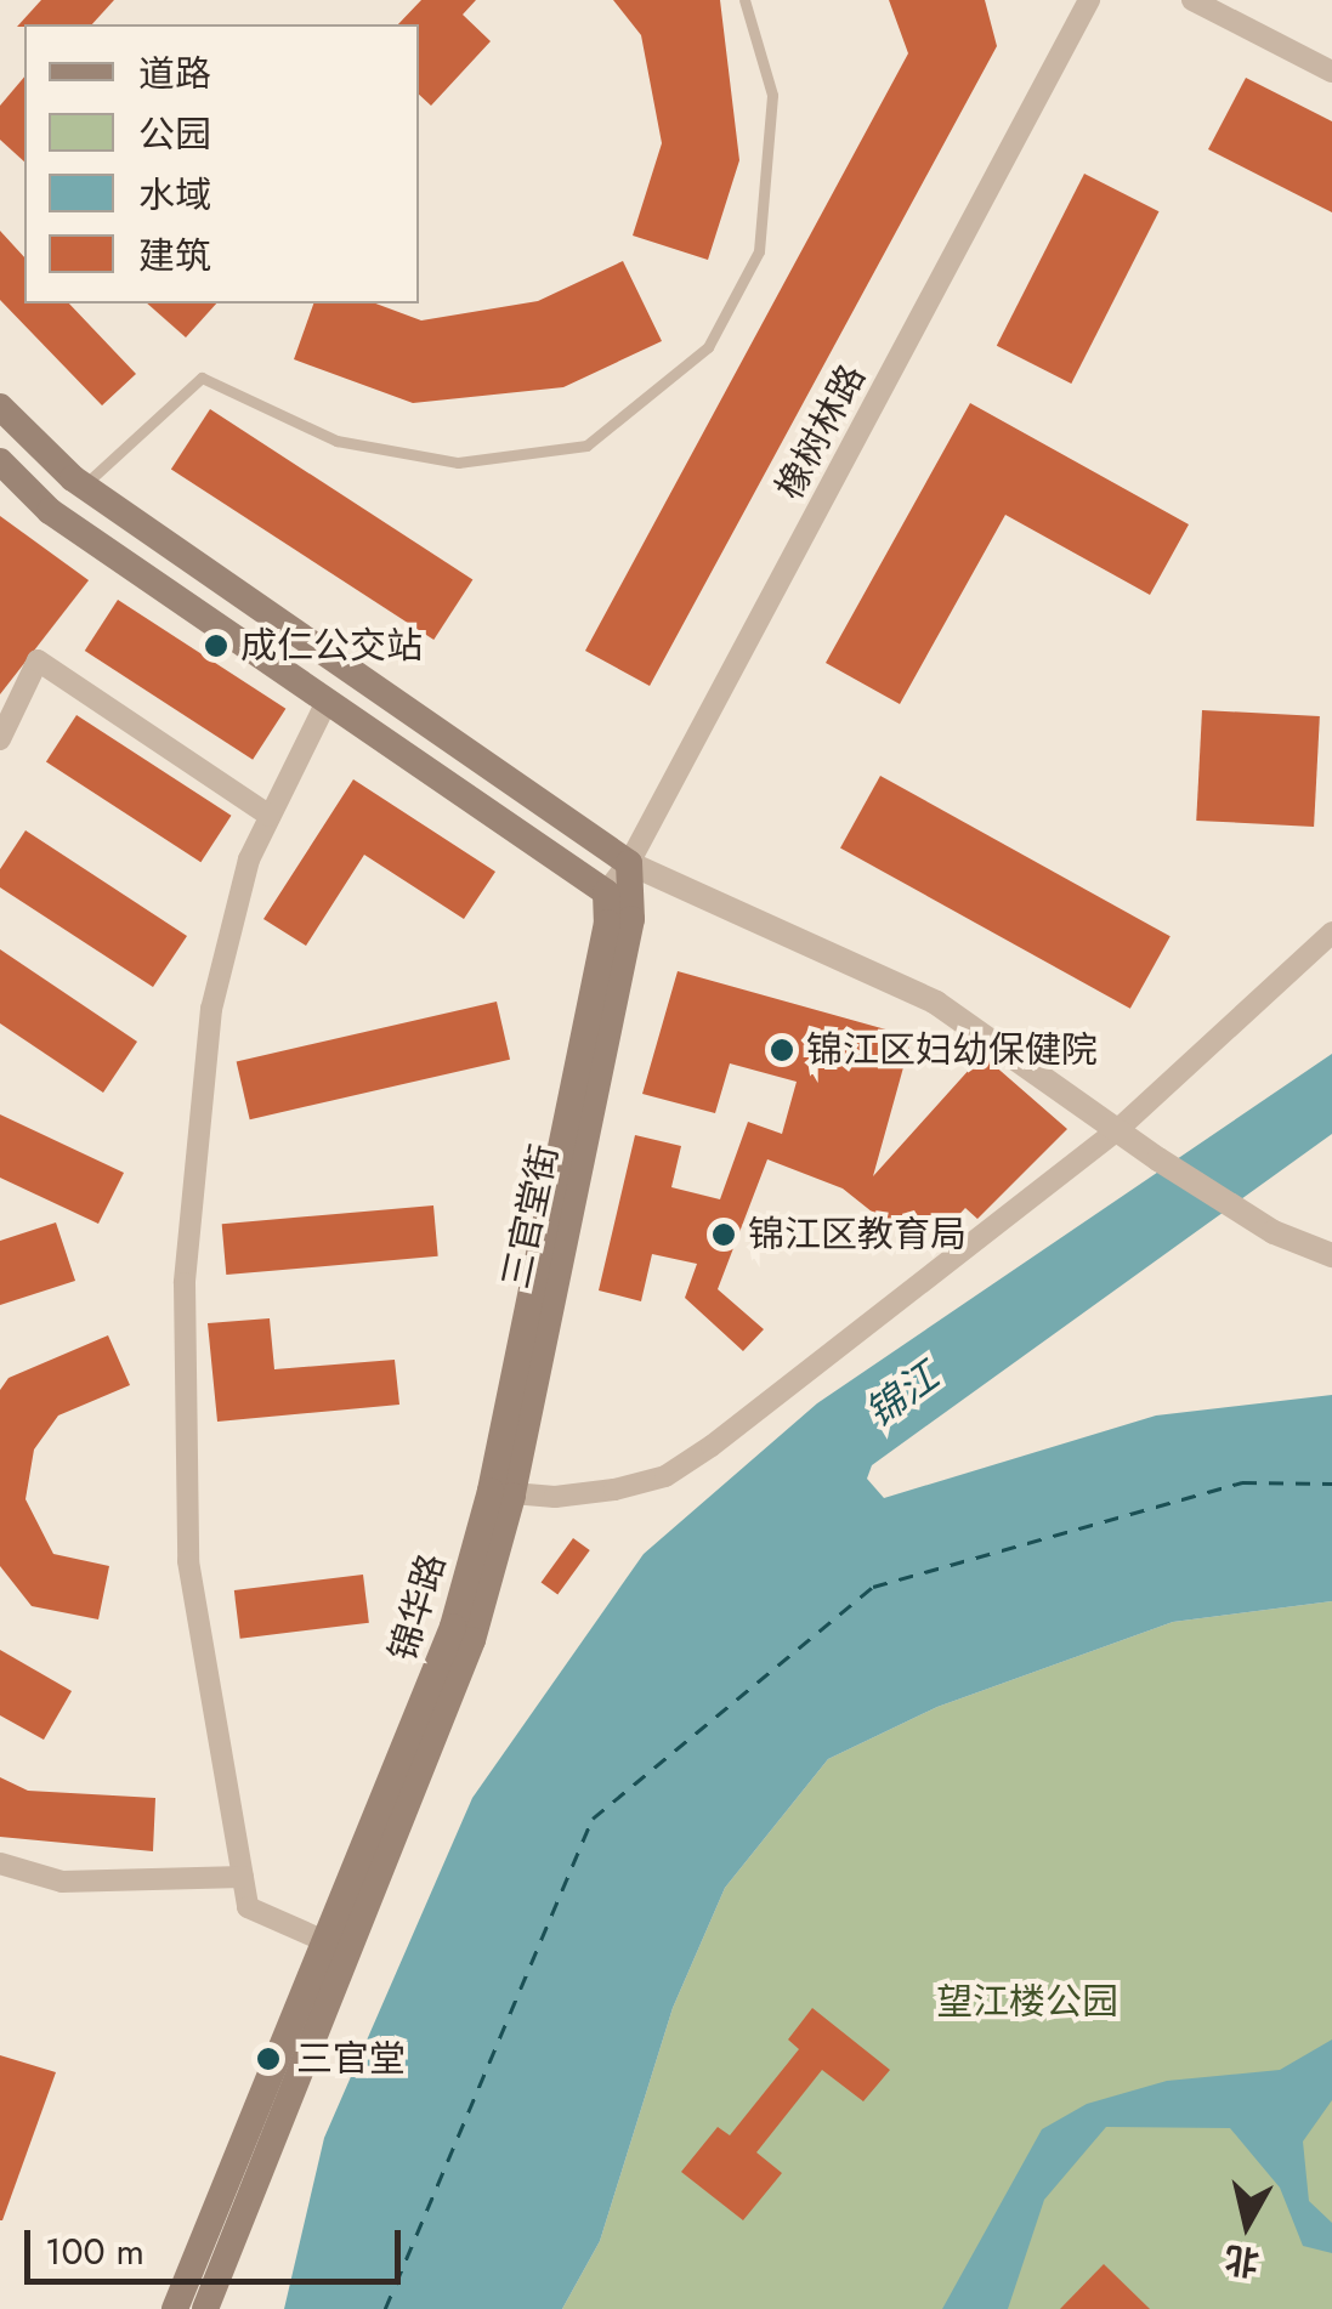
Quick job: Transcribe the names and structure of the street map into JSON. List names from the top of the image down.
{
  "streets": {
    "main road": ["三官堂街", "锦华路"],
    "street": ["橡树林路"]
  },
  "crossings": [
    ["橡树林路", "三官堂街"],
    ["橡树林路", "锦华路"],
    ["三官堂街", "锦华路"]
  ],
  "water": ["锦江"],
  "parks": ["望江楼公园"],
  "places": [
    "成仁公交站",
    "锦江区妇幼保健院",
    "锦江区教育局",
    "三官堂"
  ],
  "legend": [
    "道路",
    "公园",
    "水域",
    "建筑"
  ],
  "scale_bar": "100 m",
  "north": "bottom"
}
